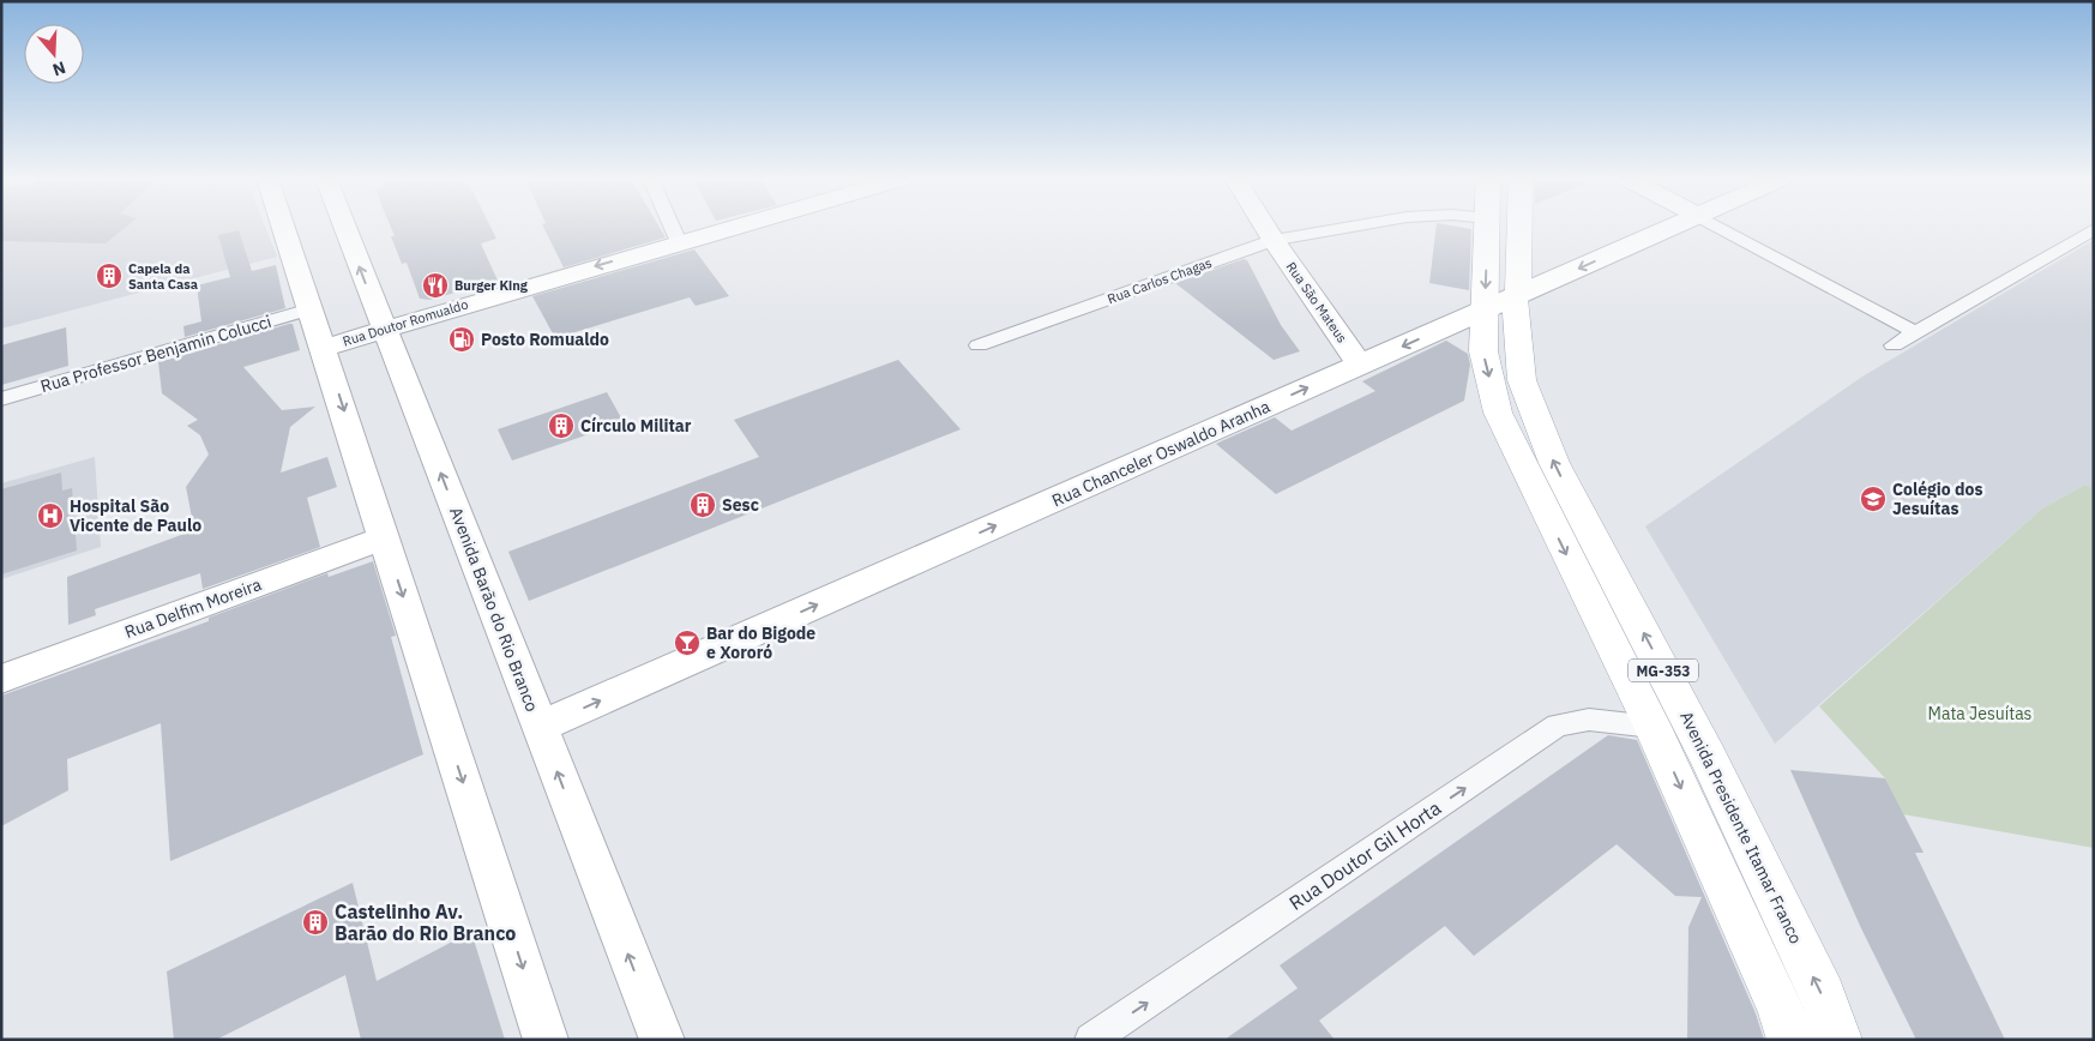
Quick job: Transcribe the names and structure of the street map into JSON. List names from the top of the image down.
{
  "streets": {
    "main road": [
      "Rua São Mateus",
      "Rua Doutor Romualdo",
      "Rua Chanceler Oswaldo Aranha",
      "Rua Delfim Moreira",
      "Avenida Barão do Rio Branco",
      "MG-353",
      "Avenida Presidente Itamar Franco"
    ],
    "street": ["Rua Carlos Chagas", "Rua Professor Benjamin Colucci", "Rua Doutor Gil Horta"]
  },
  "crossings": [
    ["Rua Carlos Chagas", "Rua São Mateus"],
    ["Rua São Mateus", "Rua Chanceler Oswaldo Aranha"],
    ["Rua Doutor Romualdo", "Avenida Barão do Rio Branco"],
    ["Rua Chanceler Oswaldo Aranha", "Avenida Barão do Rio Branco"],
    ["Rua Chanceler Oswaldo Aranha", "Avenida Presidente Itamar Franco"],
    ["Avenida Presidente Itamar Franco", "Rua Doutor Gil Horta"]
  ],
  "one_way": ["Rua Doutor Romualdo", "Rua Doutor Gil Horta"],
  "parks": ["Mata Jesuítas"],
  "places": {
    "building": [
      "Capela da Santa Casa",
      "Círculo Militar",
      "Sesc",
      "Castelinho Av. Barão do Rio Branco"
    ],
    "restaurant": ["Burger King"],
    "fuel station": ["Posto Romualdo"],
    "school or university": ["Colégio dos Jesuítas"],
    "hospital": ["Hospital São Vicente de Paulo"],
    "bar": ["Bar do Bigode e Xororó"]
  },
  "north": "bottom"
}
